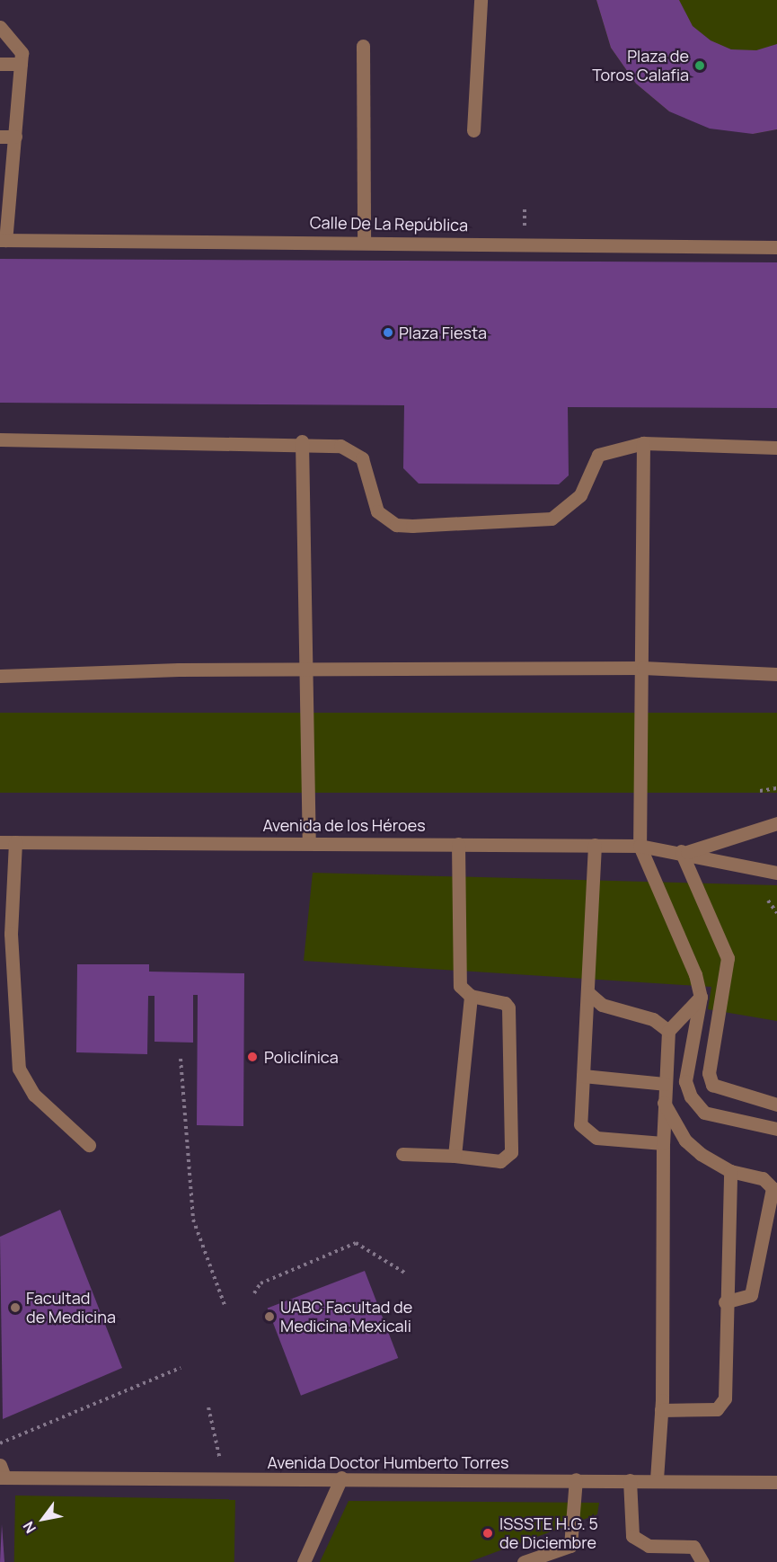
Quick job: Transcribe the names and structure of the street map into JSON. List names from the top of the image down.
{
  "streets": {
    "street": ["Calle De La República", "Avenida de los Héroes", "Avenida Doctor Humberto Torres"]
  },
  "places": [
    "Plaza de Toros Calafia",
    "Plaza Fiesta",
    "Policlínica",
    "Facultad de Medicina",
    "UABC Facultad de Medicina Mexicali",
    "ISSSTE H.G. 5 de Diciembre"
  ],
  "north": "bottom left"
}
